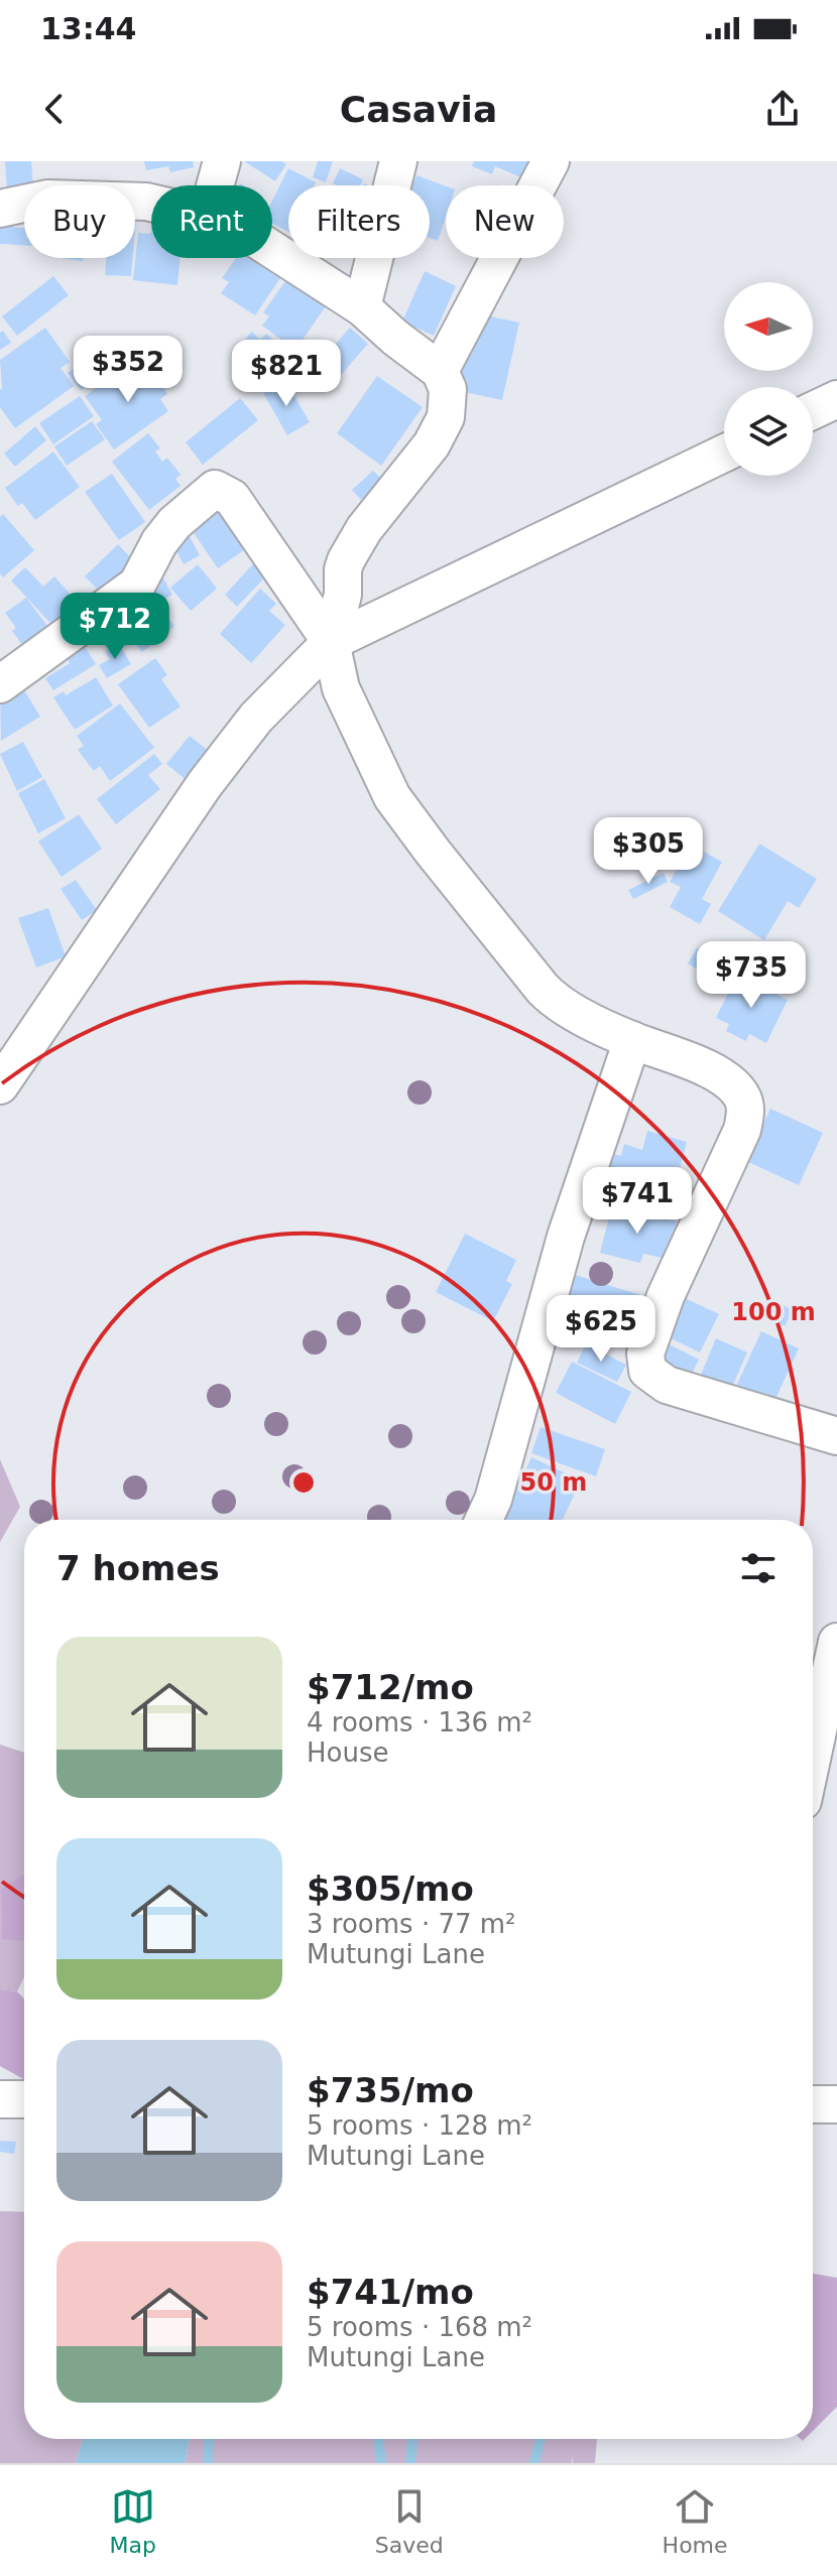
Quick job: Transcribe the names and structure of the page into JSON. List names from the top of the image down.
{
  "north": "left",
  "page": {
    "status": "13:44",
    "header": "Casavia",
    "chip": [
      "Buy",
      "Rent",
      "Filters",
      "New"
    ],
    "price": [
      "$352",
      "$821",
      "$712",
      "$305",
      "$735",
      "$741",
      "$625"
    ],
    "heading": "7 homes",
    "list": [
      {
        "name": "$712/mo",
        "note": "4 rooms · 136 m² · House"
      },
      {
        "name": "$305/mo",
        "note": "3 rooms · 77 m² · Mutungi Lane"
      },
      {
        "name": "$735/mo",
        "note": "5 rooms · 128 m² · Mutungi Lane"
      },
      {
        "name": "$741/mo",
        "note": "5 rooms · 168 m² · Mutungi Lane"
      }
    ],
    "tabs": ["Map", "Saved", "Home"]
  },
  "rings": ["100 m", "50 m"]
}
